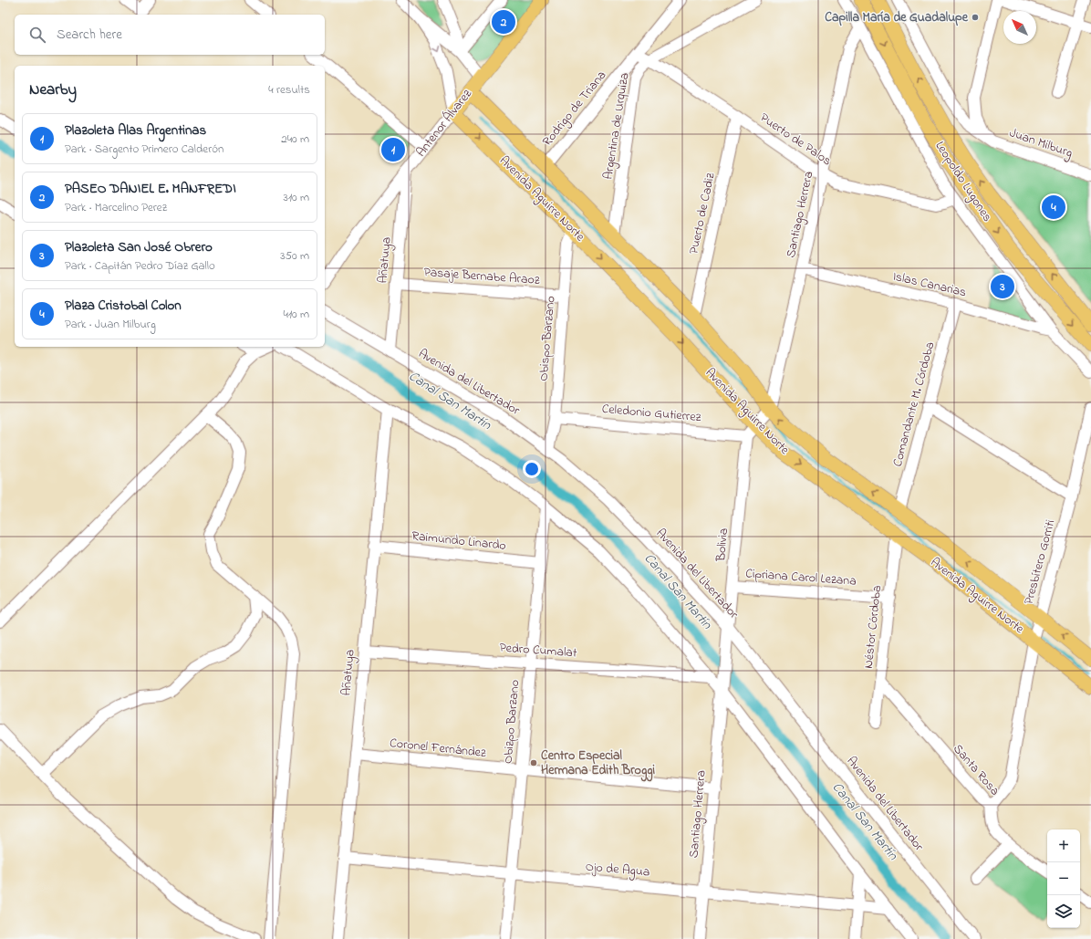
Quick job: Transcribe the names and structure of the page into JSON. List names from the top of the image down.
{
  "streets": {
    "main road": ["Antenor Álvarez", "Leopoldo Lugones", "Avenida Aguirre Norte"],
    "street": [
      "Rodrigo de Triana",
      "Argentina de Urquiza",
      "Puerto de Palos",
      "Juan Milburg",
      "Puerto de Cadiz",
      "Santiago Herrera",
      "Añatuya",
      "Pasaje Bernabe Araoz",
      "Islas Canarias",
      "Obispo Barzano",
      "Avenida del Libertador",
      "Comandante M. Córdoba",
      "Celedonio Gutierrez",
      "Raimundo Linardo",
      "Bolivia",
      "Presbítero Gorriti",
      "Cipriana Carol Lezana",
      "Néstor Córdoba",
      "Pedro Cumalat",
      "Obizpo Barzano",
      "Coronel Fernández",
      "Santa Rosa",
      "Ojo de Agua"
    ]
  },
  "crossings": [
    ["Rodrigo de Triana", "Puerto de Palos"],
    ["Rodrigo de Triana", "Avenida Aguirre Norte"],
    ["Antenor Álvarez", "Avenida Aguirre Norte"],
    ["Antenor Álvarez", "Añatuya"],
    ["Argentina de Urquiza", "Puerto de Palos"],
    ["Argentina de Urquiza", "Avenida Aguirre Norte"],
    ["Puerto de Palos", "Puerto de Cadiz"],
    ["Puerto de Palos", "Santiago Herrera"],
    ["Avenida Aguirre Norte", "Puerto de Cadiz"],
    ["Avenida Aguirre Norte", "Santiago Herrera"],
    ["Avenida Aguirre Norte", "Obispo Barzano"],
    ["Avenida Aguirre Norte", "Comandante M. Córdoba"],
    ["Avenida Aguirre Norte", "Presbítero Gorriti"],
    ["Avenida Aguirre Norte", "Néstor Córdoba"],
    ["Santiago Herrera", "Islas Canarias"],
    ["Santiago Herrera", "Bolivia"],
    ["Santiago Herrera", "Coronel Fernández"],
    ["Santiago Herrera", "Ojo de Agua"],
    ["Añatuya", "Pasaje Bernabe Araoz"],
    ["Añatuya", "Avenida del Libertador"],
    ["Añatuya", "Raimundo Linardo"],
    ["Añatuya", "Pedro Cumalat"],
    ["Añatuya", "Coronel Fernández"],
    ["Añatuya", "Ojo de Agua"],
    ["Pasaje Bernabe Araoz", "Obispo Barzano"],
    ["Islas Canarias", "Comandante M. Córdoba"],
    ["Obispo Barzano", "Avenida del Libertador"],
    ["Obispo Barzano", "Celedonio Gutierrez"],
    ["Avenida del Libertador", "Bolivia"],
    ["Celedonio Gutierrez", "Bolivia"],
    ["Raimundo Linardo", "Obizpo Barzano"],
    ["Bolivia", "Cipriana Carol Lezana"],
    ["Presbítero Gorriti", "Santa Rosa"],
    ["Cipriana Carol Lezana", "Néstor Córdoba"],
    ["Néstor Córdoba", "Santa Rosa"],
    ["Pedro Cumalat", "Obizpo Barzano"],
    ["Obizpo Barzano", "Coronel Fernández"],
    ["Obizpo Barzano", "Ojo de Agua"]
  ],
  "water": ["Canal San Martín"],
  "places": ["Capilla María de Guadalupe", "Centro Especial Hermana Edith Broggi"],
  "north": "top left",
  "page": {
    "pins": [
      "2",
      "1",
      "4",
      "3"
    ],
    "search": "Search here",
    "heading": ["Nearby", "4 results"],
    "list": [
      {
        "mark": "1",
        "name": "Plazoleta Alas Argentinas",
        "note": "Park · Sargento Primero Calderón",
        "value": "240 m"
      },
      {
        "mark": "2",
        "name": "PASEO DANIEL E. MANFREDI",
        "note": "Park · Marcelino Perez",
        "value": "310 m"
      },
      {
        "mark": "3",
        "name": "Plazoleta San José Obrero",
        "note": "Park · Capitán Pedro Díaz Gallo",
        "value": "350 m"
      },
      {
        "mark": "4",
        "name": "Plaza Cristobal Colon",
        "note": "Park · Juan Milburg",
        "value": "410 m"
      }
    ],
    "map_buttons": ["+", "−"]
  }
}
